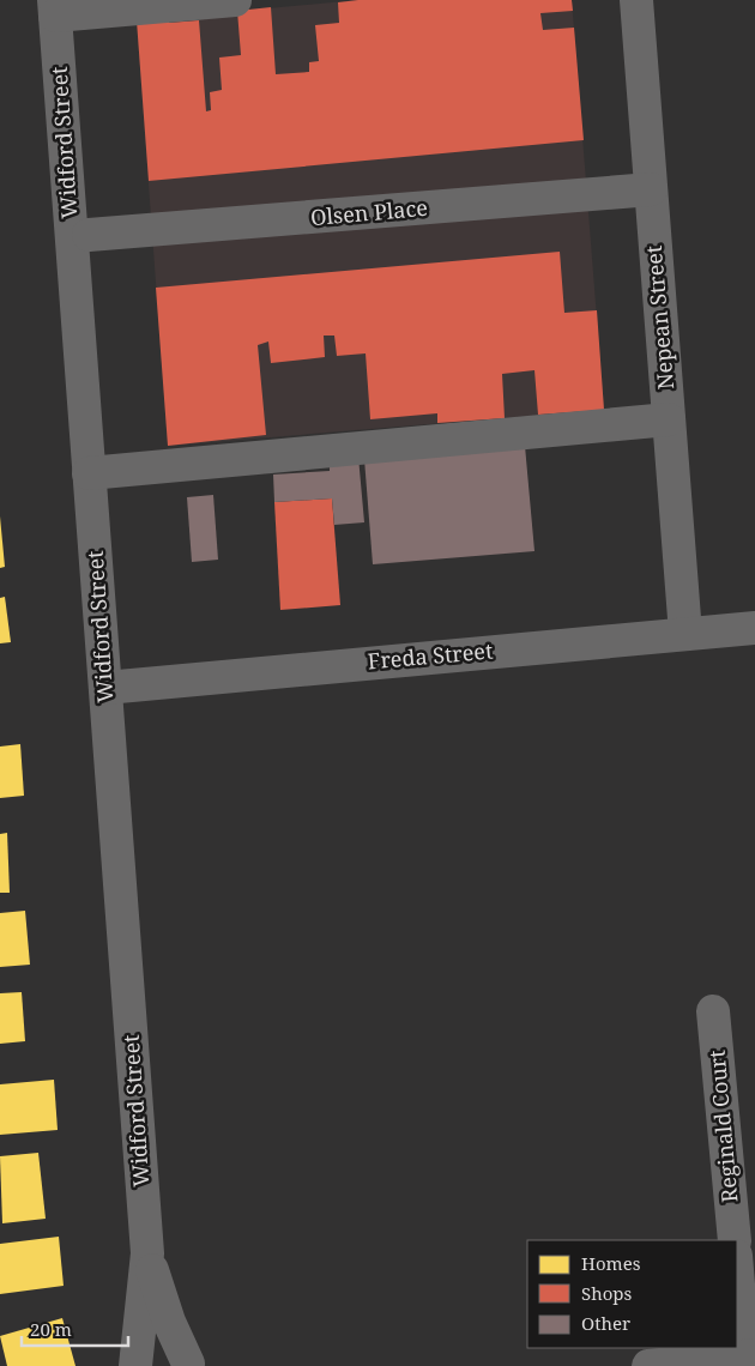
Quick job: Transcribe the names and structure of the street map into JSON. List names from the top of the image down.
{
  "streets": {
    "street": [
      "Widford Street",
      "Olsen Place",
      "Nepean Street",
      "Freda Street",
      "Reginald Court"
    ]
  },
  "crossings": [
    ["Widford Street", "Freda Street"],
    ["Olsen Place", "Nepean Street"],
    ["Nepean Street", "Freda Street"]
  ],
  "legend": ["Homes", "Shops", "Other"],
  "scale_bar": "20 m"
}
